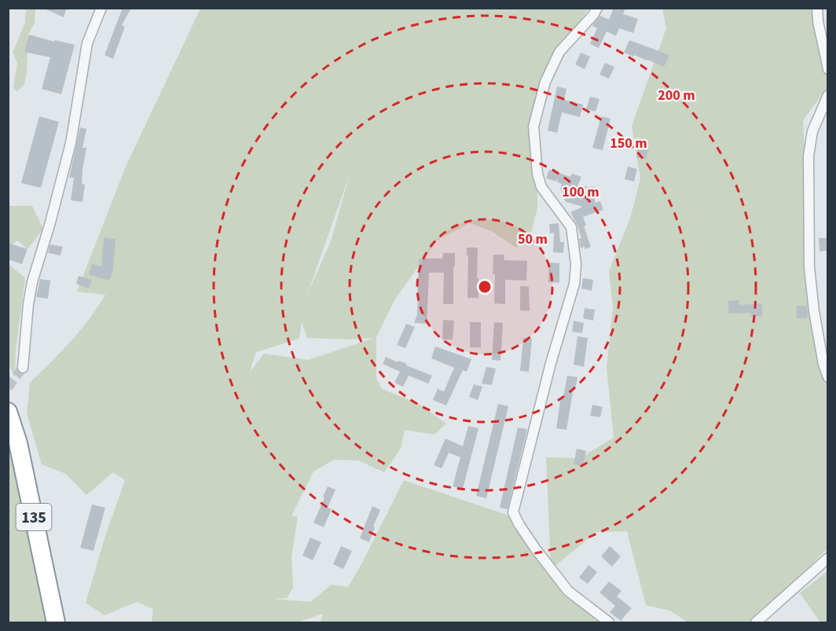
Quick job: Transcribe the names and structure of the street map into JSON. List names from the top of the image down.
{
  "streets": {
    "highway": ["135"]
  },
  "rings": [
    "200 m",
    "150 m",
    "100 m",
    "50 m"
  ]
}
